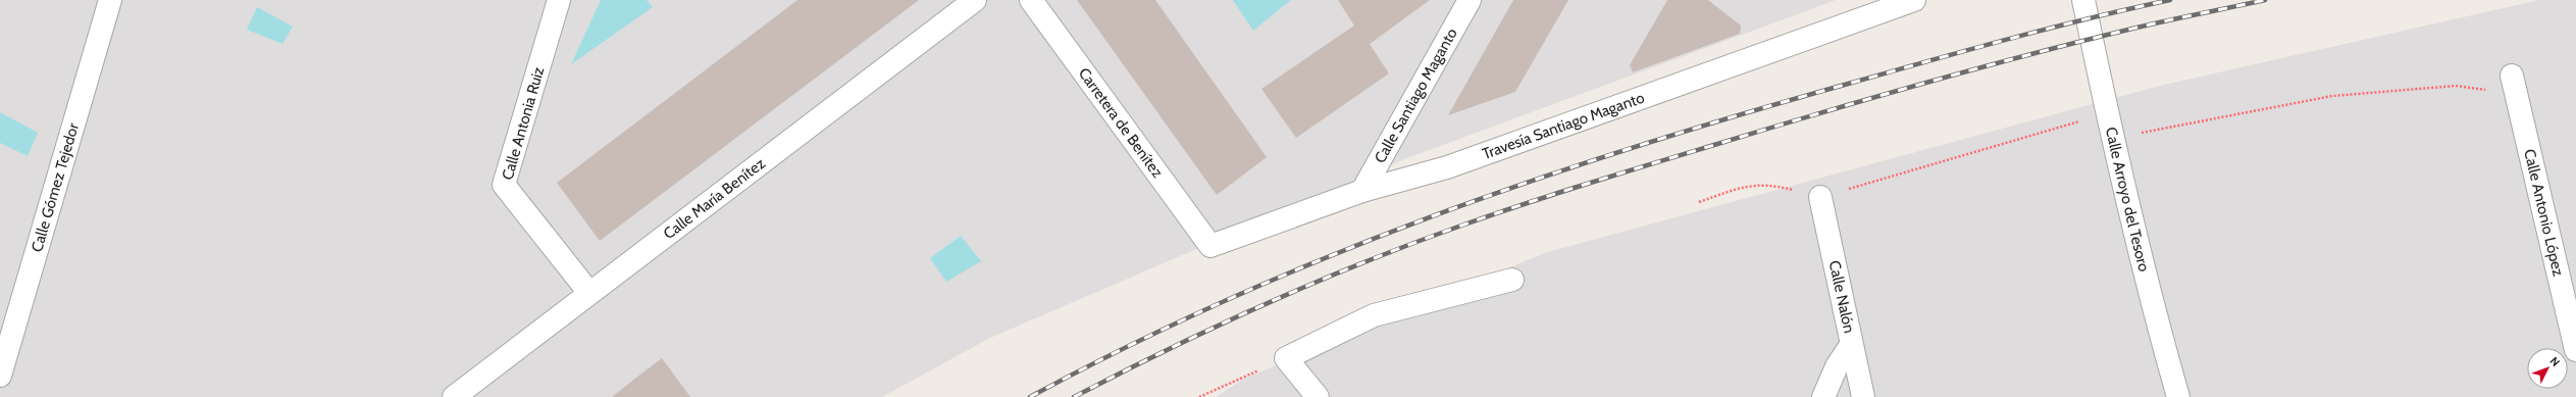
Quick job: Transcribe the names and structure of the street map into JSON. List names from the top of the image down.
{
  "streets": {
    "street": [
      "Calle Santiago Maganto",
      "Calle Antonia Ruiz",
      "Carretera de Benítez",
      "Travesía Santiago Maganto",
      "Calle Gómez Tejedor",
      "Calle María Benítez",
      "Calle Arroyo del Tesoro",
      "Calle Antonio López",
      "Calle Nalón"
    ]
  },
  "crossings": [
    ["Calle Santiago Maganto", "Travesía Santiago Maganto"],
    ["Calle Antonia Ruiz", "Calle María Benítez"],
    ["Carretera de Benítez", "Travesía Santiago Maganto"]
  ],
  "north": "top right"
}
